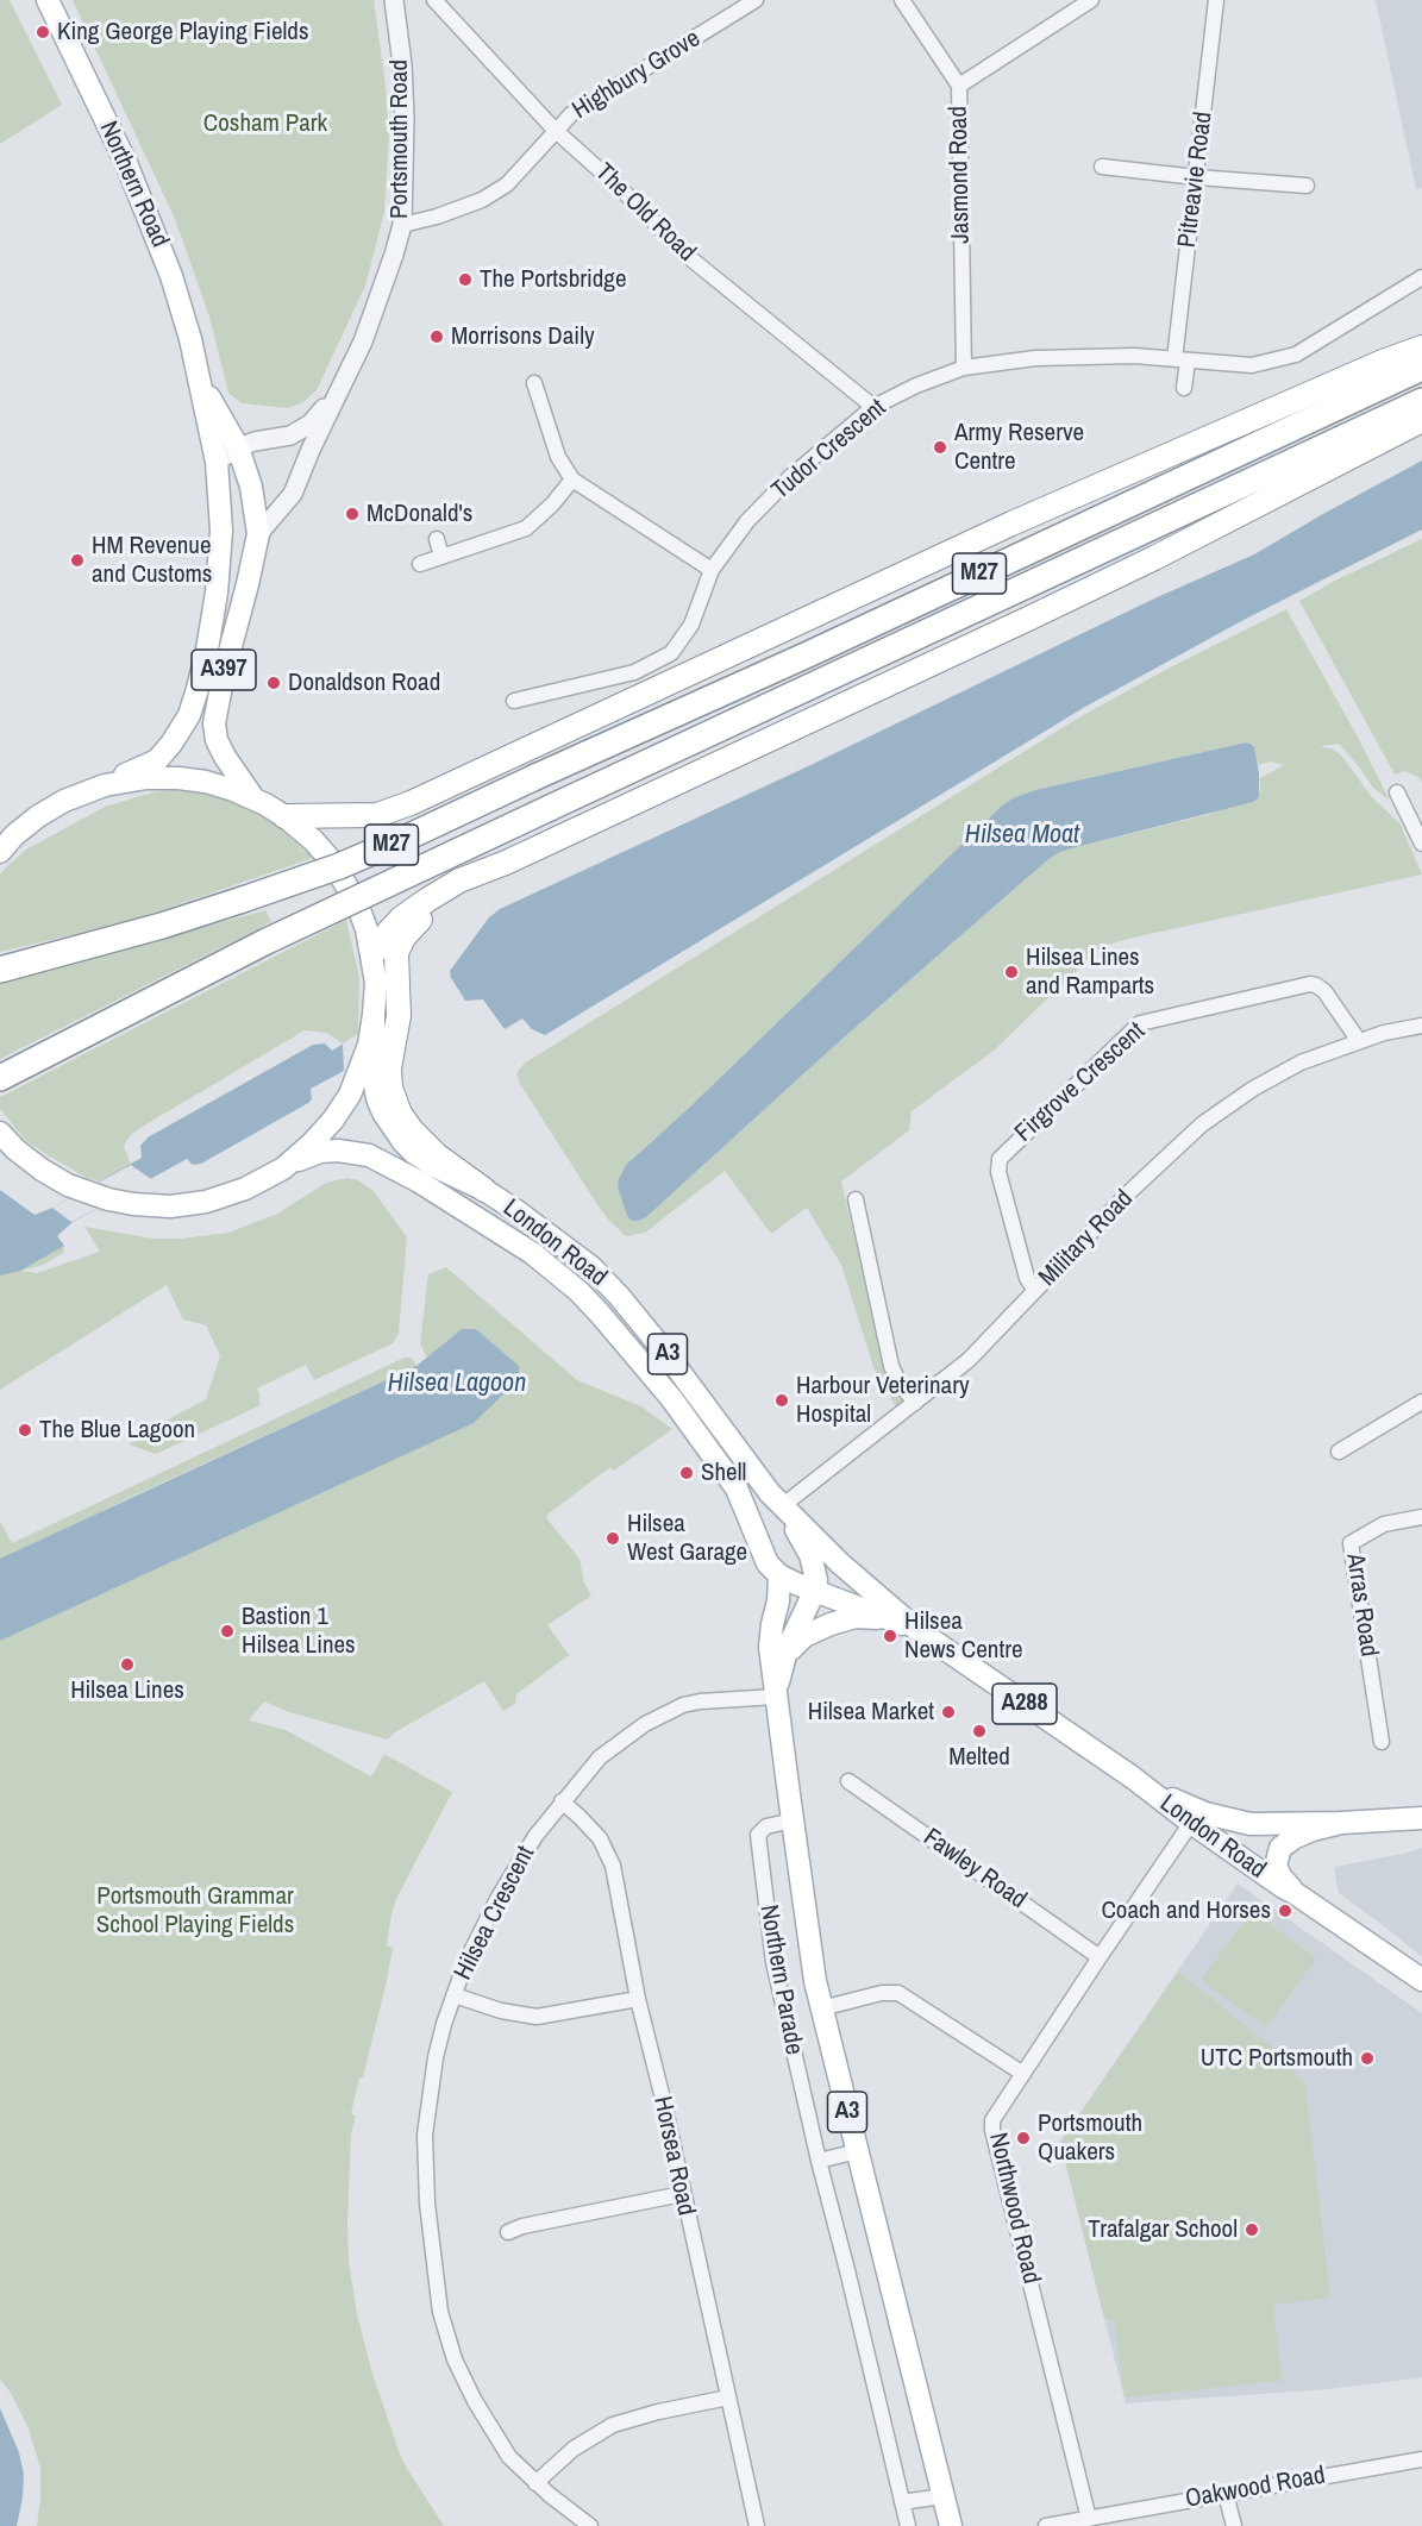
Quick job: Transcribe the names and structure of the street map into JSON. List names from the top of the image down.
{
  "streets": {
    "highway": ["M27"],
    "main road": [
      "Northern Road",
      "A397",
      "London Road",
      "A3",
      "A288",
      "Northern Parade"
    ],
    "street": [
      "Highbury Grove",
      "Portsmouth Road",
      "Jasmond Road",
      "Pitreavie Road",
      "The Old Road",
      "Tudor Crescent",
      "Firgrove Crescent",
      "Military Road",
      "Arras Road",
      "Fawley Road",
      "Hilsea Crescent",
      "Horsea Road",
      "Northwood Road",
      "Oakwood Road"
    ]
  },
  "crossings": [
    ["Highbury Grove", "Portsmouth Road"],
    ["Highbury Grove", "The Old Road"],
    ["Portsmouth Road", "Northern Road"],
    ["Jasmond Road", "Tudor Crescent"],
    ["Pitreavie Road", "Tudor Crescent"],
    ["The Old Road", "Tudor Crescent"],
    ["Firgrove Crescent", "Military Road"],
    ["Military Road", "London Road"],
    ["Military Road", "A3"],
    ["London Road", "A3"],
    ["London Road", "Northwood Road"],
    ["A3", "Hilsea Crescent"],
    ["A3", "Northern Parade"],
    ["Fawley Road", "Northwood Road"],
    ["Hilsea Crescent", "Northern Parade"],
    ["Hilsea Crescent", "Horsea Road"],
    ["Northwood Road", "Oakwood Road"]
  ],
  "water": ["Hilsea Moat", "Hilsea Lagoon"],
  "parks": ["Cosham Park", "Portsmouth Grammar School Playing Fields"],
  "places": [
    "King George Playing Fields",
    "The Portsbridge",
    "Morrisons Daily",
    "Army Reserve Centre",
    "McDonald's",
    "HM Revenue and Customs",
    "Donaldson Road",
    "Hilsea Lines and Ramparts",
    "Harbour Veterinary Hospital",
    "The Blue Lagoon",
    "Shell",
    "Hilsea West Garage",
    "Bastion 1 Hilsea Lines",
    "Hilsea News Centre",
    "Hilsea Lines",
    "Hilsea Market",
    "Melted",
    "Coach and Horses",
    "UTC Portsmouth",
    "Portsmouth Quakers",
    "Trafalgar School"
  ]
}
